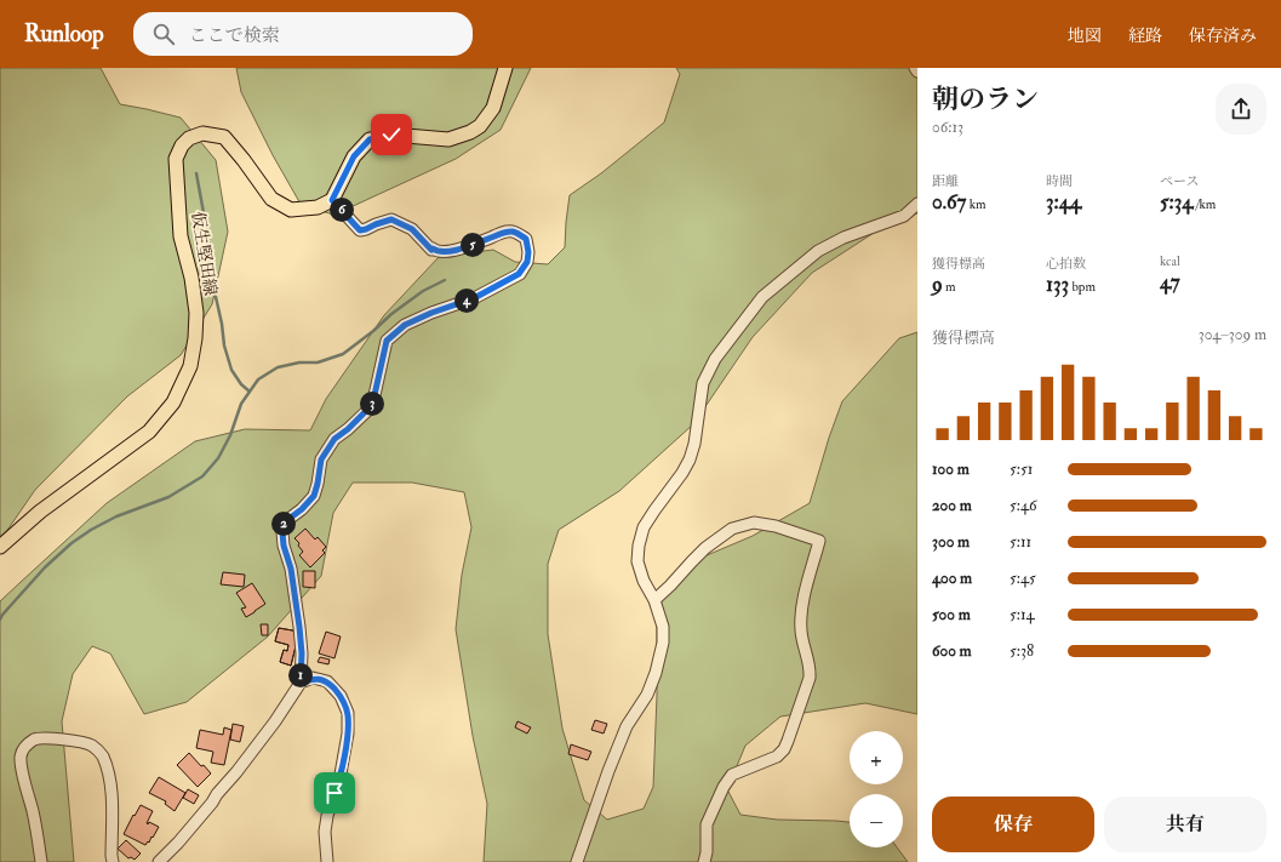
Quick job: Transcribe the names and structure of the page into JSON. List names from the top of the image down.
{
  "streets": {
    "main road": ["仮生堅田線"]
  },
  "page": {
    "header": "Runloop",
    "search": "ここで検索",
    "nav": ["地図", "経路", "保存済み"],
    "heading": ["朝のラン", "06:13"],
    "stats": [
      ["距離", "0.67 km"],
      ["時間", "3:44"],
      ["ペース", "5:34 /km"],
      ["獲得標高", "9 m"],
      ["心拍数", "133 bpm"],
      ["kcal", "47"]
    ],
    "pins": [
      "6",
      "5",
      "4",
      "3",
      "2",
      "1"
    ],
    "chart": ["獲得標高", "304–309 m"],
    "list": [
      {
        "name": "100 m",
        "note": "5:51"
      },
      {
        "name": "200 m",
        "note": "5:46"
      },
      {
        "name": "300 m",
        "note": "5:11"
      },
      {
        "name": "400 m",
        "note": "5:45"
      },
      {
        "name": "500 m",
        "note": "5:14"
      },
      {
        "name": "600 m",
        "note": "5:38"
      }
    ],
    "map_buttons": ["+", "−"],
    "buttons": ["保存", "共有"]
  }
}
